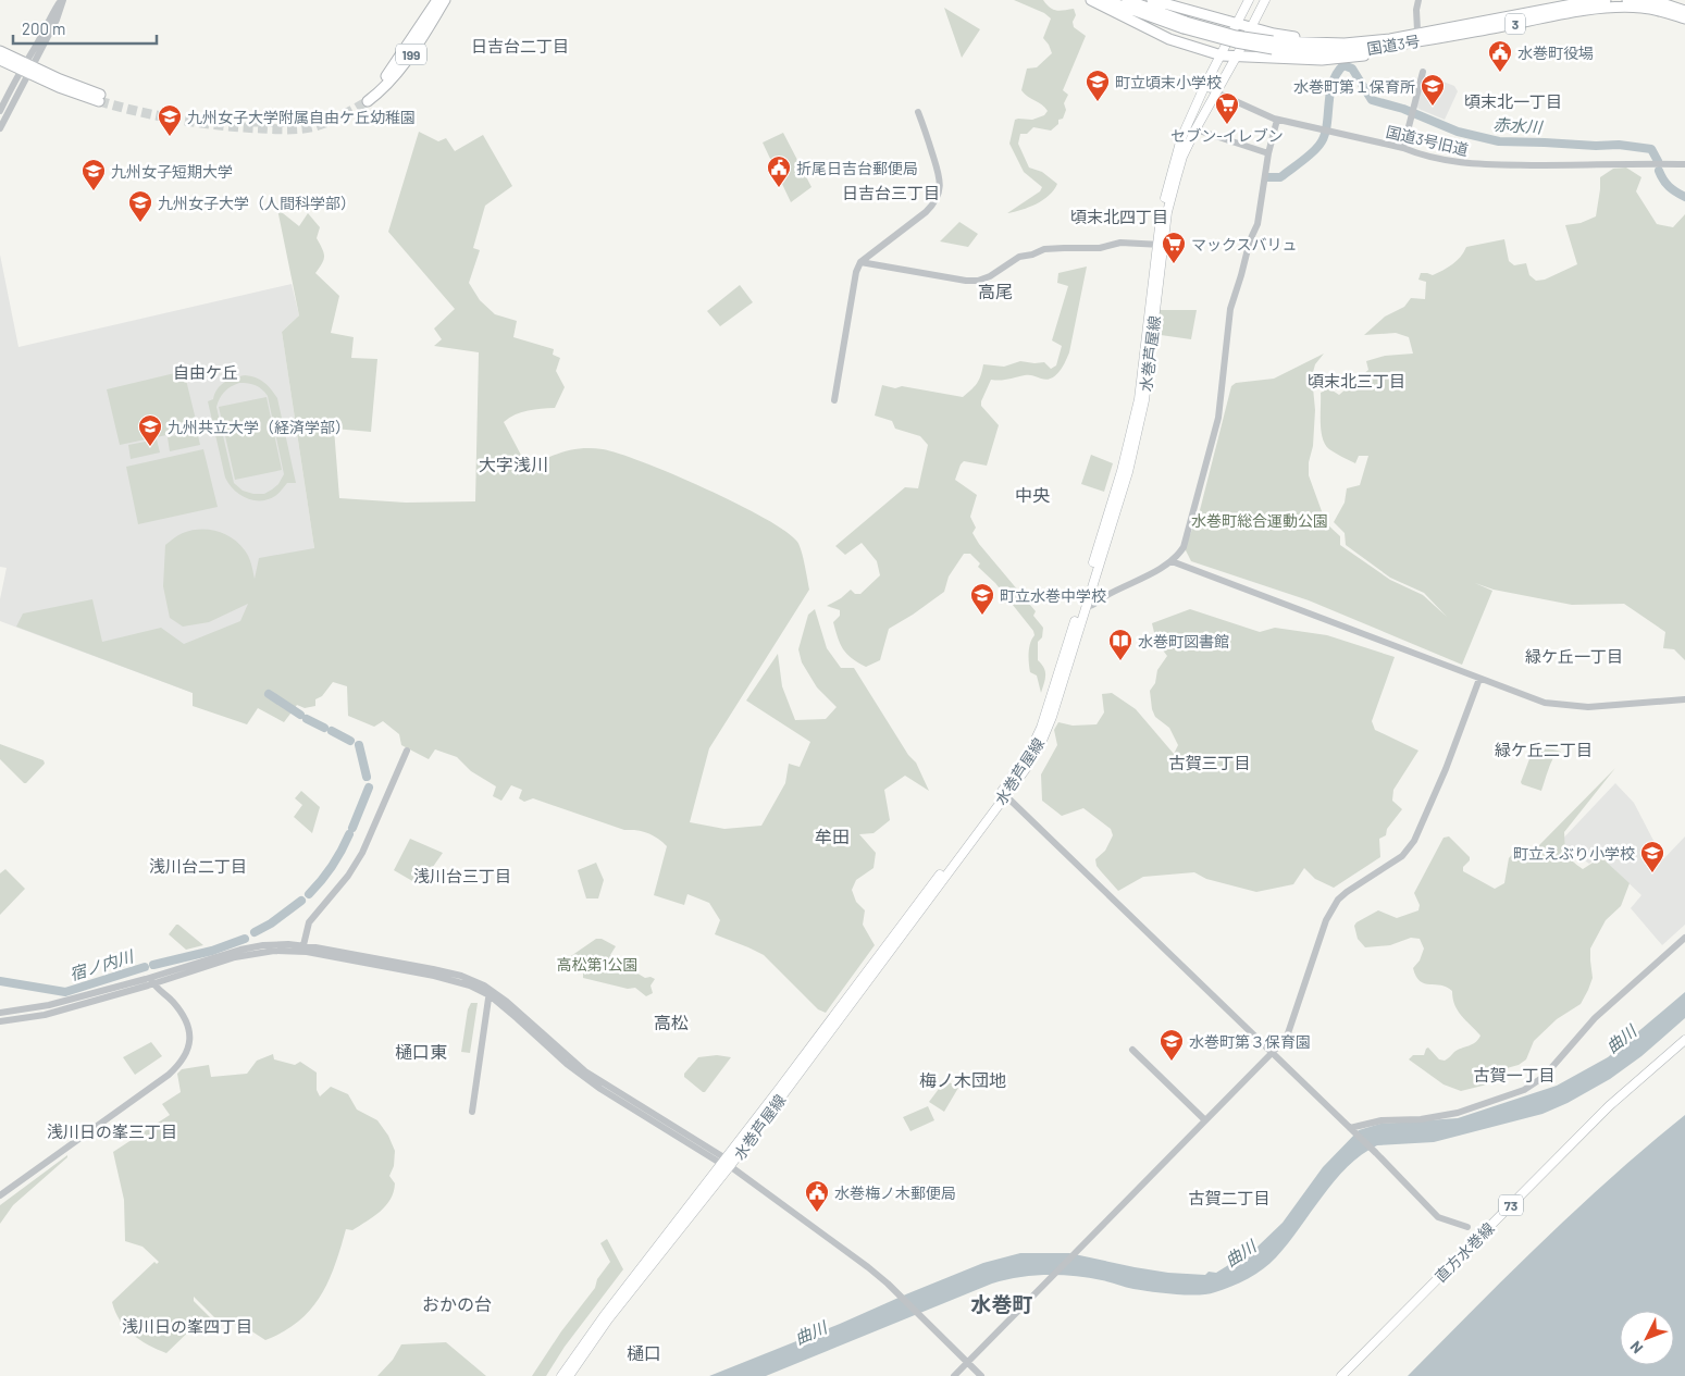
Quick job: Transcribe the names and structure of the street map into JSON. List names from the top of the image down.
{
  "streets": {
    "highway": ["3", "国道3号", "199"],
    "main road": ["水巻芦屋線", "73", "直方水巻線"],
    "street": ["国道3号旧道"]
  },
  "crossings": [
    ["国道3号旧道", "水巻芦屋線"]
  ],
  "districts": [
    "日吉台二丁目",
    "頃末北一丁目",
    "日吉台三丁目",
    "頃末北四丁目",
    "高尾",
    "自由ケ丘",
    "頃末北三丁目",
    "大字浅川",
    "中央",
    "緑ケ丘一丁目",
    "緑ケ丘二丁目",
    "古賀三丁目",
    "牟田",
    "浅川台二丁目",
    "浅川台三丁目",
    "高松",
    "樋口東",
    "古賀一丁目",
    "梅ノ木団地",
    "浅川日の峯三丁目",
    "古賀二丁目",
    "おかの台",
    "水巻町",
    "浅川日の峯四丁目",
    "樋口"
  ],
  "water": ["赤水川", "宿ノ内川", "曲川"],
  "parks": ["水巻町総合運動公園", "高松第1公園"],
  "places": {
    "public building": ["水巻町役場", "折尾日吉台郵便局", "水巻梅ノ木郵便局"],
    "school or university": [
      "町立頃末小学校",
      "水巻町第１保育所",
      "九州女子大学附属自由ケ丘幼稚園",
      "九州女子短期大学",
      "九州女子大学（人間科学部）",
      "九州共立大学（経済学部）",
      "町立水巻中学校",
      "町立えぶり小学校",
      "水巻町第３保育園"
    ],
    "supermarket": ["セブン-イレブン", "マックスバリュ"],
    "library": ["水巻町図書館"]
  },
  "scale_bar": "200 m",
  "north": "bottom left"
}
